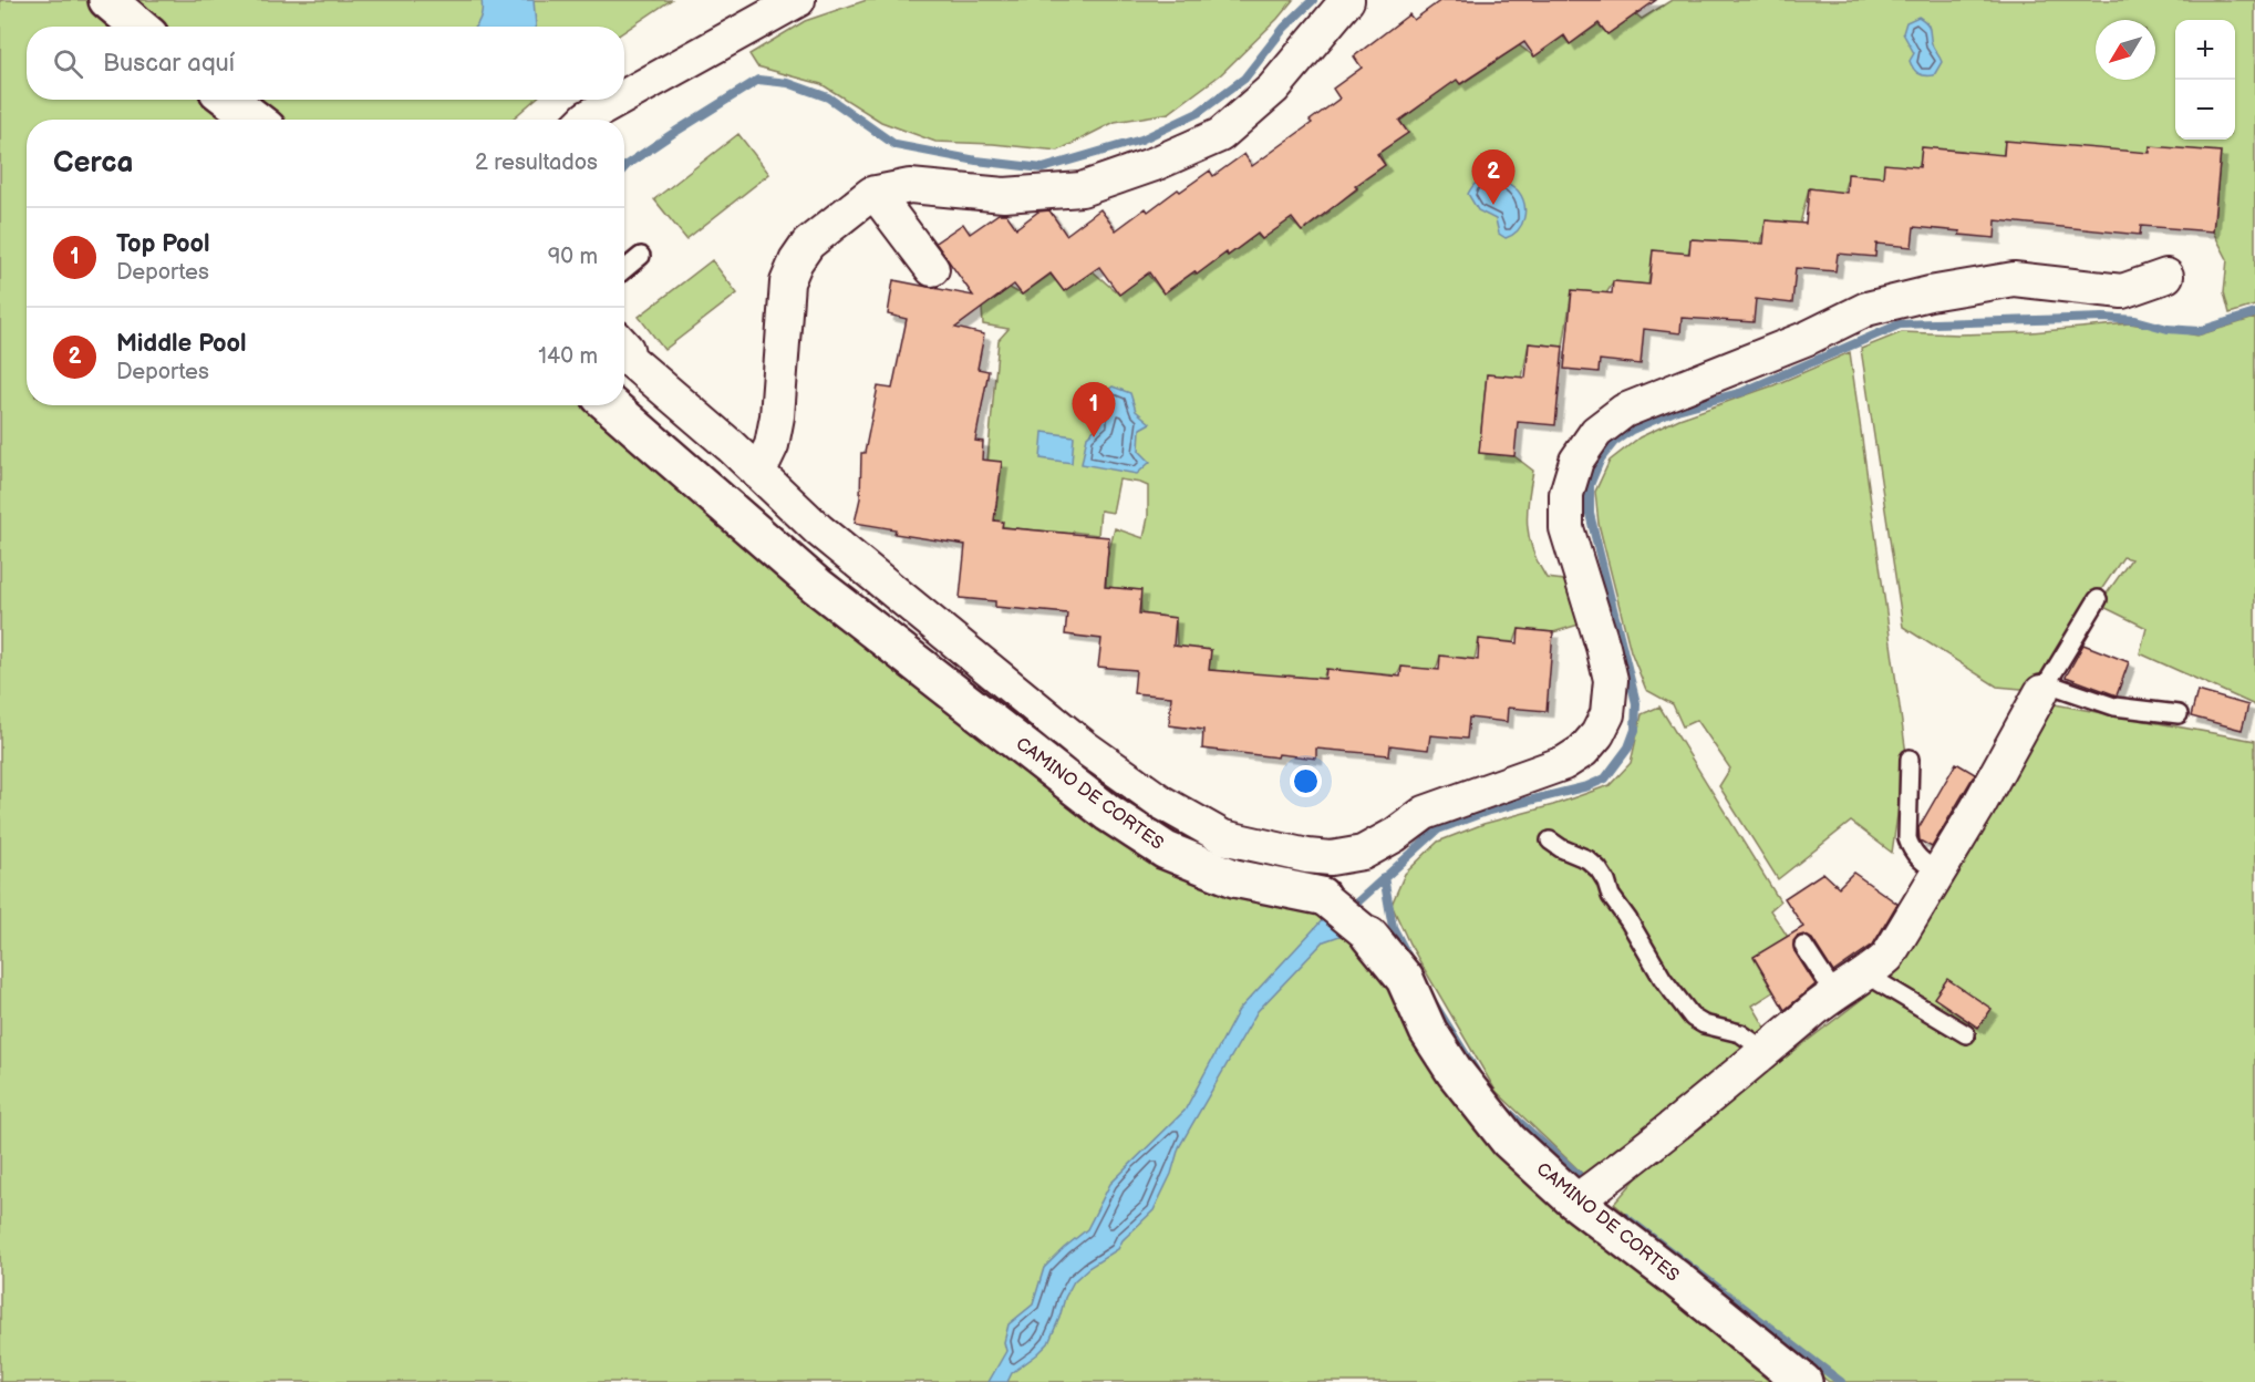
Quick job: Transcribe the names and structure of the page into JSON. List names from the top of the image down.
{
  "streets": {
    "street": ["CAMINO DE CORTES"]
  },
  "north": "bottom left",
  "page": {
    "map_buttons": ["+", "−"],
    "search": "Buscar aquí",
    "heading": ["Cerca", "2 resultados"],
    "pins": ["2", "1"],
    "list": [
      {
        "mark": "1",
        "name": "Top Pool",
        "note": "Deportes",
        "value": "90 m"
      },
      {
        "mark": "2",
        "name": "Middle Pool",
        "note": "Deportes",
        "value": "140 m"
      }
    ]
  }
}
